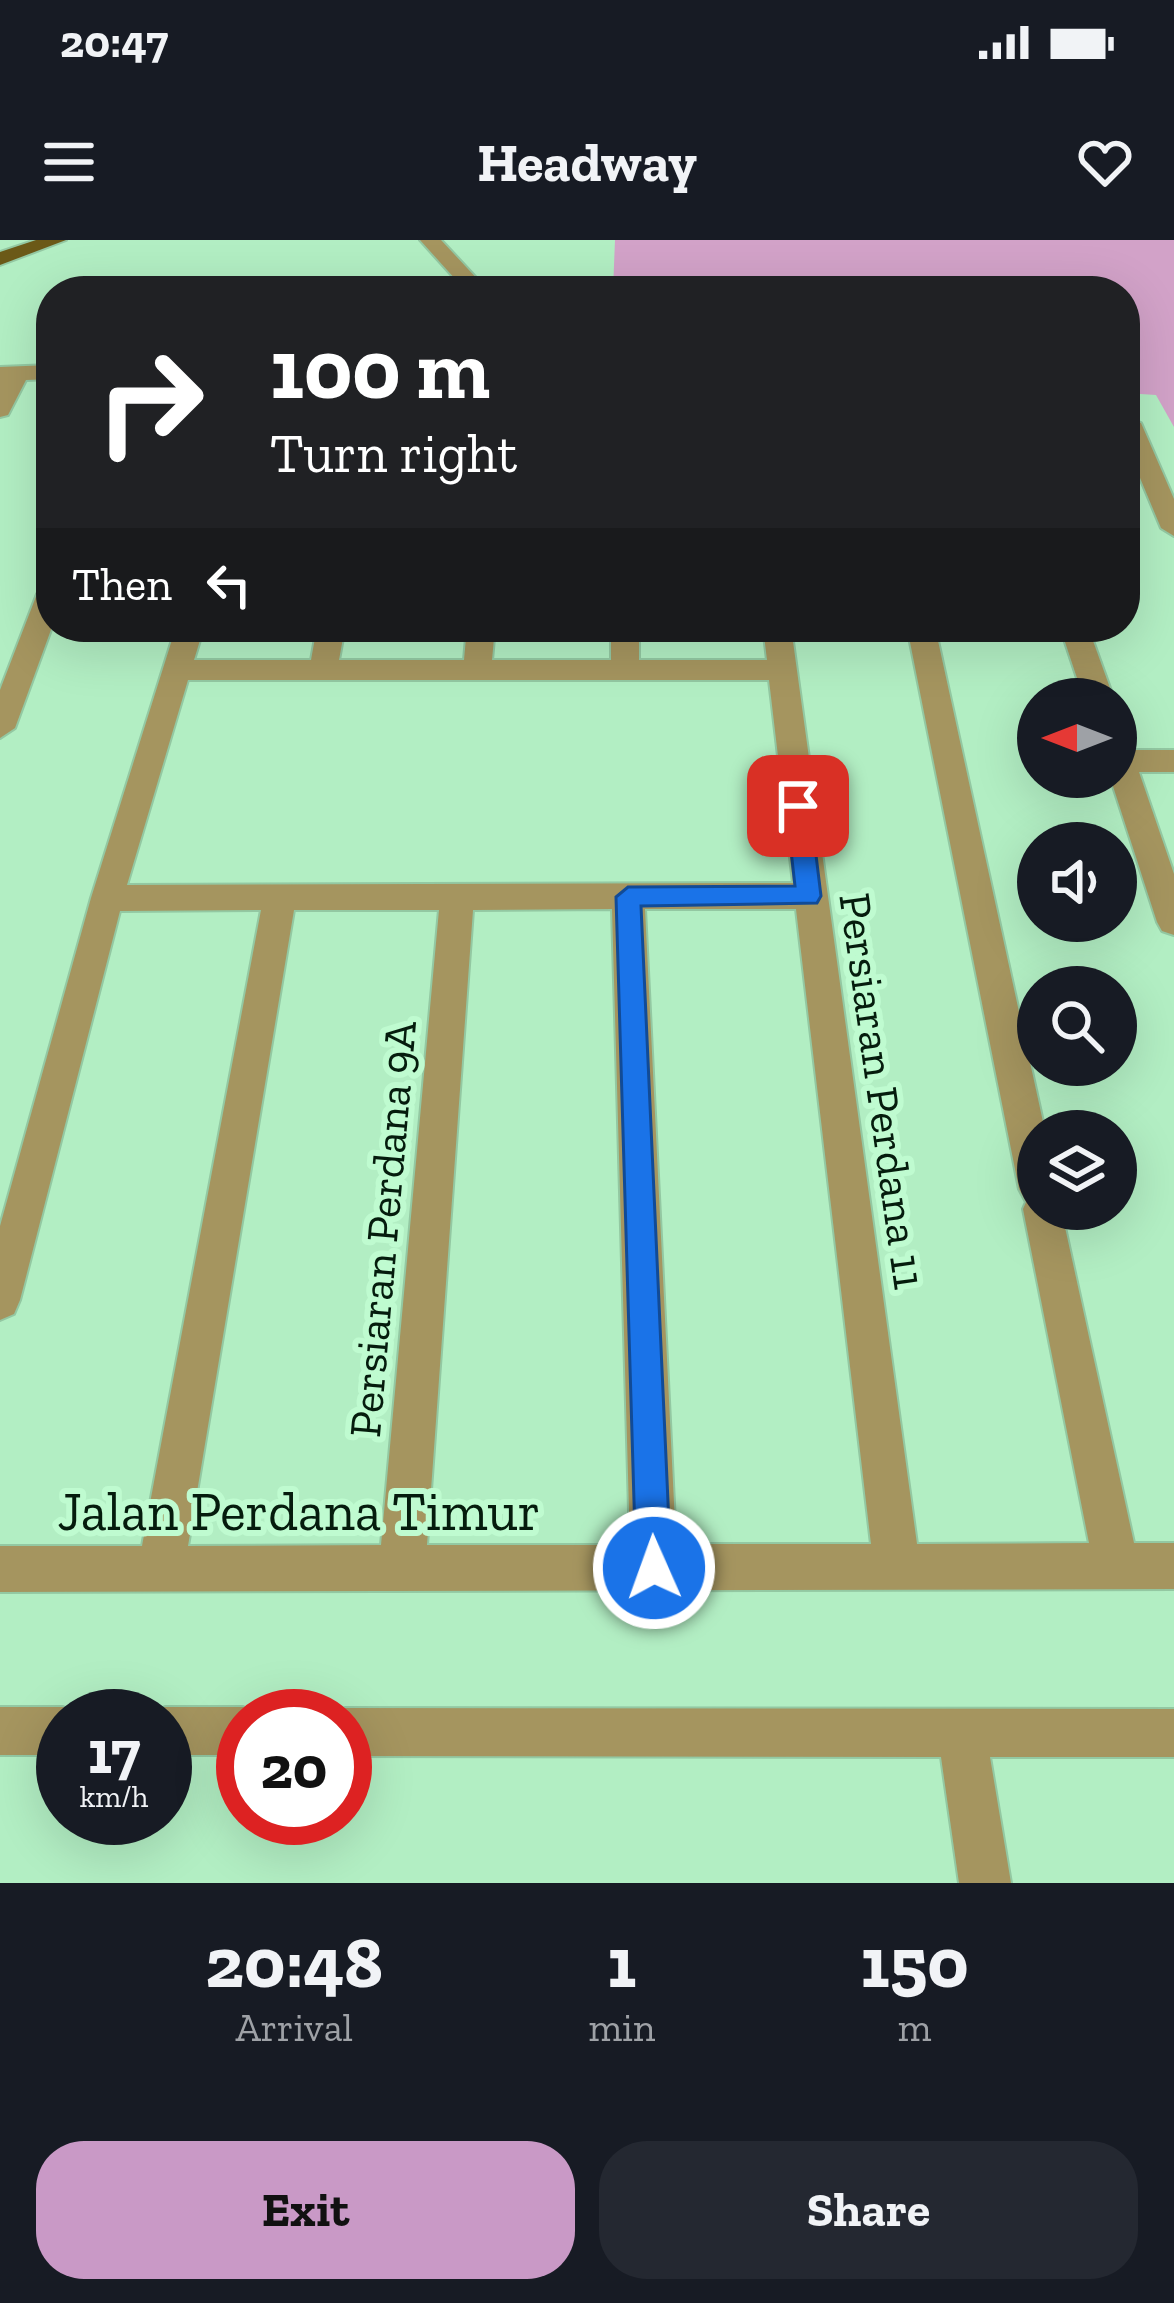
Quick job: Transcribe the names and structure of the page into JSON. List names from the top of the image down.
{
  "streets": {
    "street": ["Persiaran Perdana 11", "Persiaran Perdana 9A", "Jalan Perdana Timur"]
  },
  "crossings": [
    ["Persiaran Perdana 11", "Jalan Perdana Timur"],
    ["Persiaran Perdana 9A", "Jalan Perdana Timur"]
  ],
  "north": "left",
  "page": {
    "status": "20:47",
    "header": "Headway",
    "turn": ["100 m", "Turn right"],
    "then": "Then",
    "speed": "17 km/h",
    "limit": "20",
    "eta": [
      "20:48",
      "Arrival",
      "1",
      "min",
      "150",
      "m"
    ],
    "buttons": ["Exit", "Share"]
  }
}
